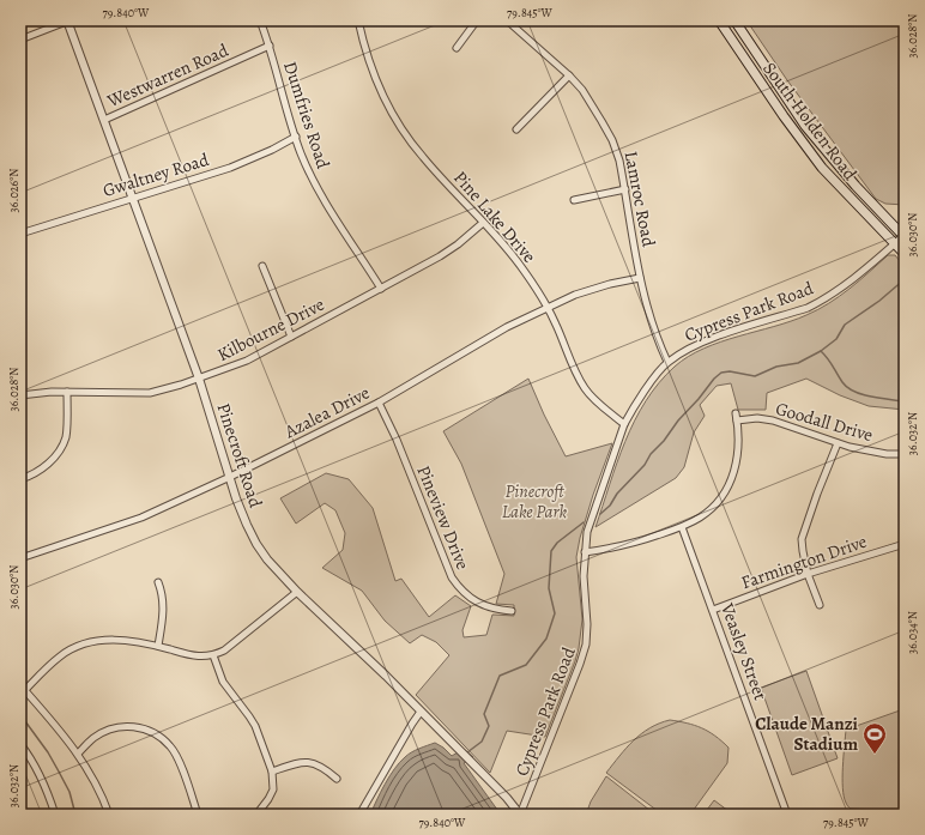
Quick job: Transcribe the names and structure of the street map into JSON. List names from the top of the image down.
{
  "streets": {
    "main road": ["South Holden Road"],
    "street": [
      "Westwarren Road",
      "Dumfries Road",
      "Gwaltney Road",
      "Lamroc Road",
      "Pine Lake Drive",
      "Cypress Park Road",
      "Kilbourne Drive",
      "Azalea Drive",
      "Goodall Drive",
      "Pinecroft Road",
      "Pineview Drive",
      "Farmington Drive",
      "Veasley Street"
    ]
  },
  "crossings": [
    ["Westwarren Road", "Dumfries Road"],
    ["Westwarren Road", "Pinecroft Road"],
    ["Dumfries Road", "Gwaltney Road"],
    ["Dumfries Road", "Kilbourne Drive"],
    ["South Holden Road", "Cypress Park Road"],
    ["Gwaltney Road", "Pinecroft Road"],
    ["Lamroc Road", "Cypress Park Road"],
    ["Lamroc Road", "Azalea Drive"],
    ["Pine Lake Drive", "Cypress Park Road"],
    ["Pine Lake Drive", "Kilbourne Drive"],
    ["Pine Lake Drive", "Azalea Drive"],
    ["Cypress Park Road", "Pinecroft Road"],
    ["Kilbourne Drive", "Pinecroft Road"],
    ["Azalea Drive", "Pinecroft Road"],
    ["Azalea Drive", "Pineview Drive"],
    ["Goodall Drive", "Veasley Street"],
    ["Farmington Drive", "Veasley Street"]
  ],
  "parks": ["Pinecroft Lake Park"],
  "places": {
    "sports": ["Claude Manzi Stadium"]
  },
  "coordinates": [
    "79.840°W",
    "79.845°W",
    "36.028°N",
    "36.026°N",
    "36.030°N",
    "36.032°N",
    "36.034°N"
  ]
}
